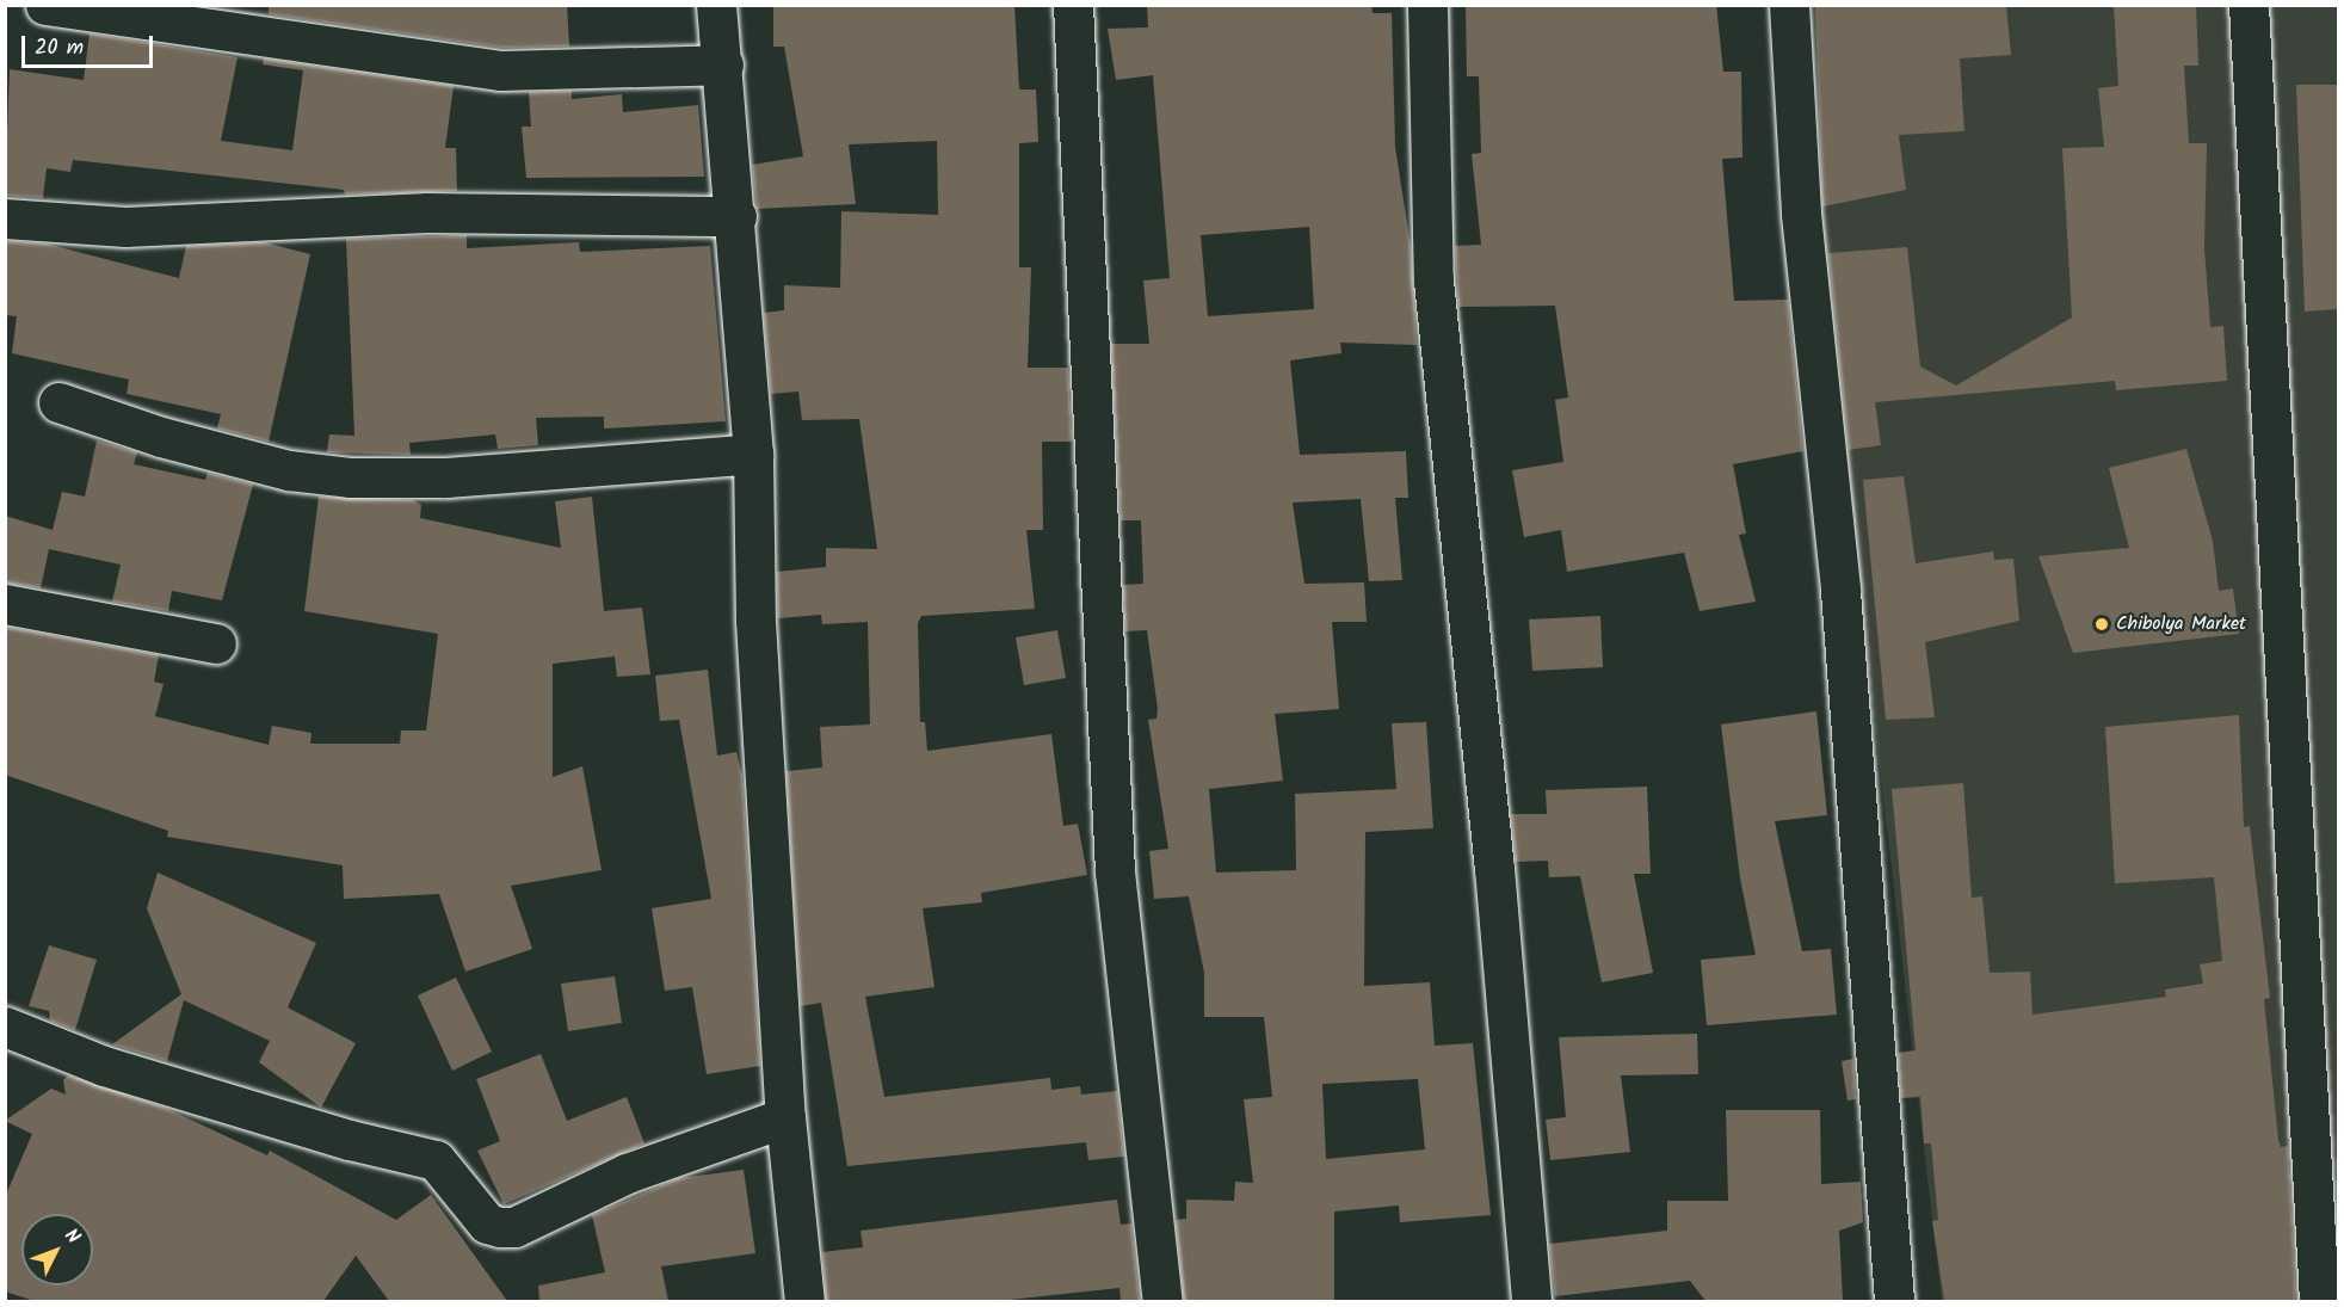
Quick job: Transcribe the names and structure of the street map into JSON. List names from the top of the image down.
{
  "places": ["Chibolya Market"],
  "scale_bar": "20 m",
  "north": "top right"
}
